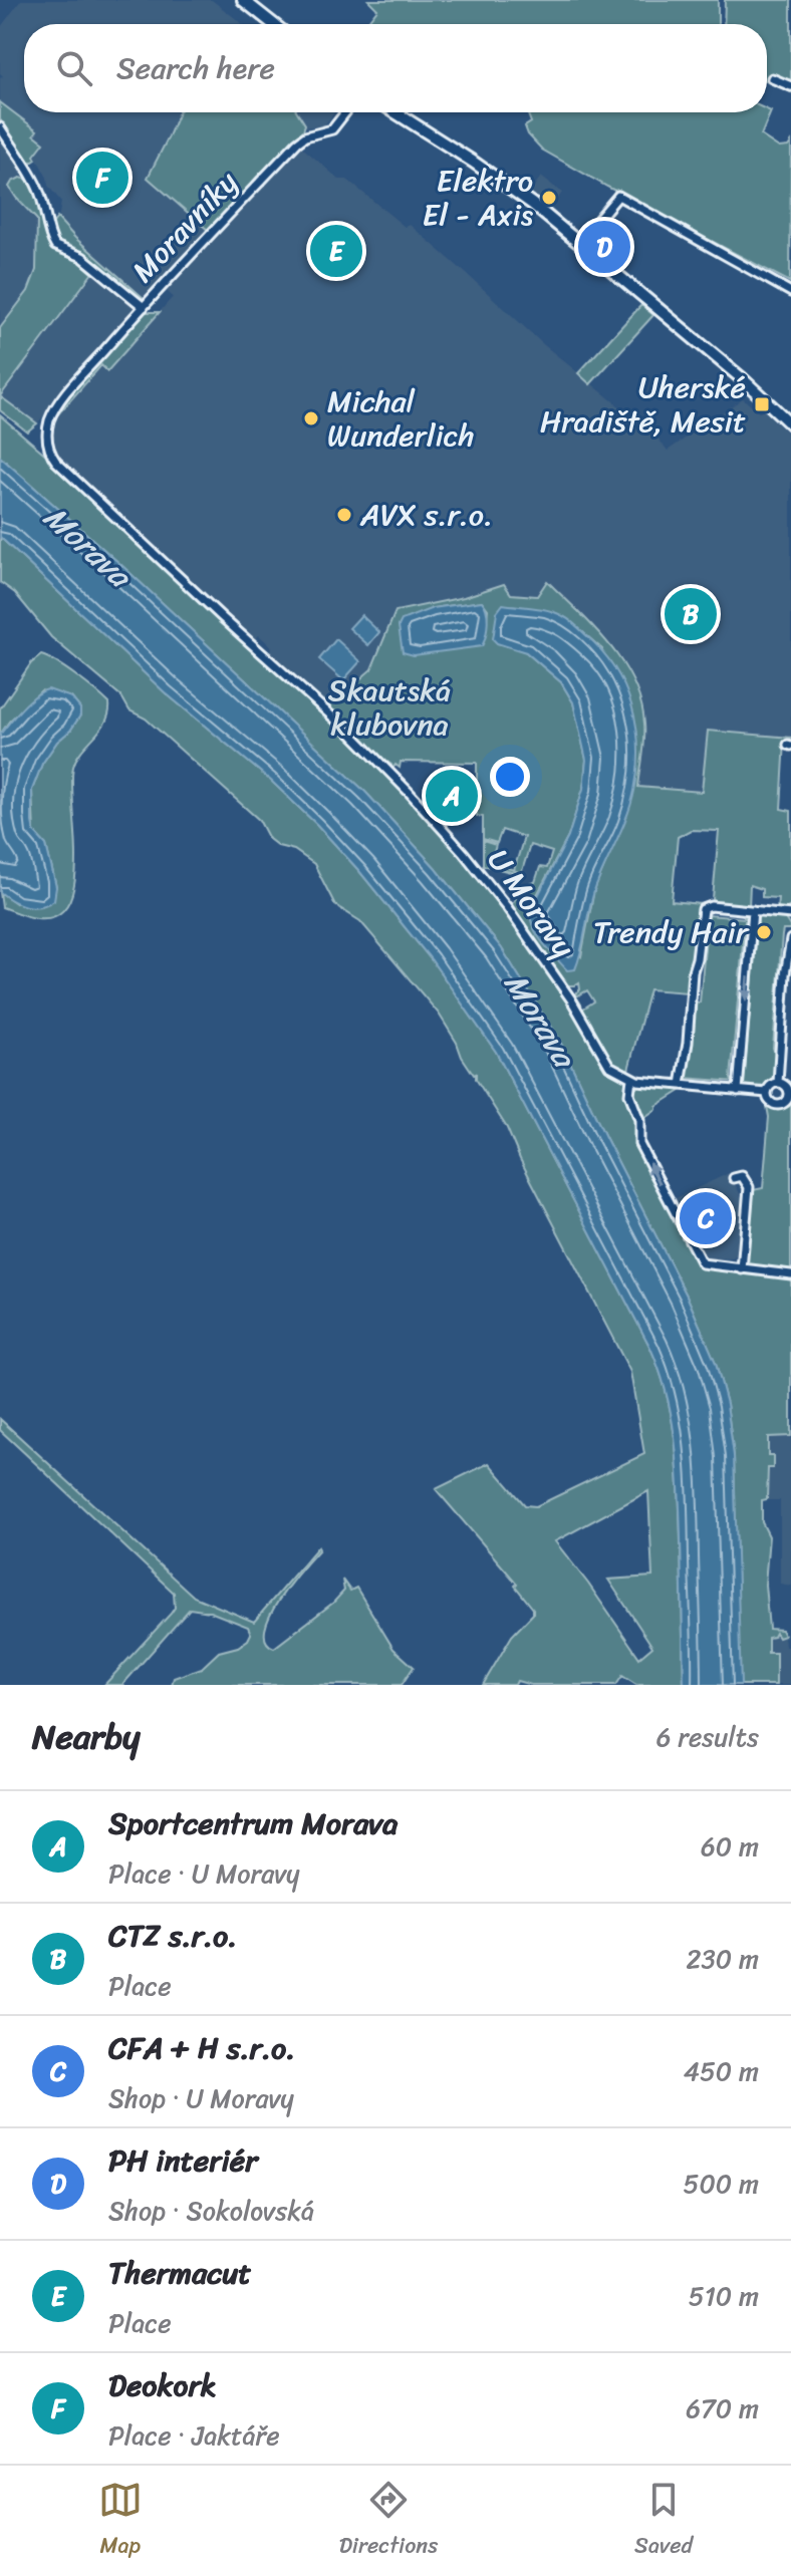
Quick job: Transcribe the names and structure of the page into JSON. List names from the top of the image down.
{
  "streets": {
    "street": ["Moravníky", "U Moravy"]
  },
  "crossings": [
    ["Moravníky", "U Moravy"]
  ],
  "water": ["Morava"],
  "parks": ["Skautská klubovna"],
  "places": {
    "other": [
      "Elektro El - Axis",
      "Michal Wunderlich",
      "AVX s.r.o.",
      "Trendy Hair"
    ],
    "transit": ["Uherské Hradiště, Mesit"]
  },
  "page": {
    "search": "Search here",
    "pins": [
      "F",
      "D",
      "E",
      "B",
      "A",
      "C"
    ],
    "heading": ["Nearby", "6 results"],
    "list": [
      {
        "mark": "A",
        "name": "Sportcentrum Morava",
        "note": "Place · U Moravy",
        "value": "60 m"
      },
      {
        "mark": "B",
        "name": "CTZ s.r.o.",
        "note": "Place",
        "value": "230 m"
      },
      {
        "mark": "C",
        "name": "CFA + H s.r.o.",
        "note": "Shop · U Moravy",
        "value": "450 m"
      },
      {
        "mark": "D",
        "name": "PH interiér",
        "note": "Shop · Sokolovská",
        "value": "500 m"
      },
      {
        "mark": "E",
        "name": "Thermacut",
        "note": "Place",
        "value": "510 m"
      },
      {
        "mark": "F",
        "name": "Deokork",
        "note": "Place · Jaktáře",
        "value": "670 m"
      }
    ],
    "nav": ["Map", "Directions", "Saved"]
  }
}
